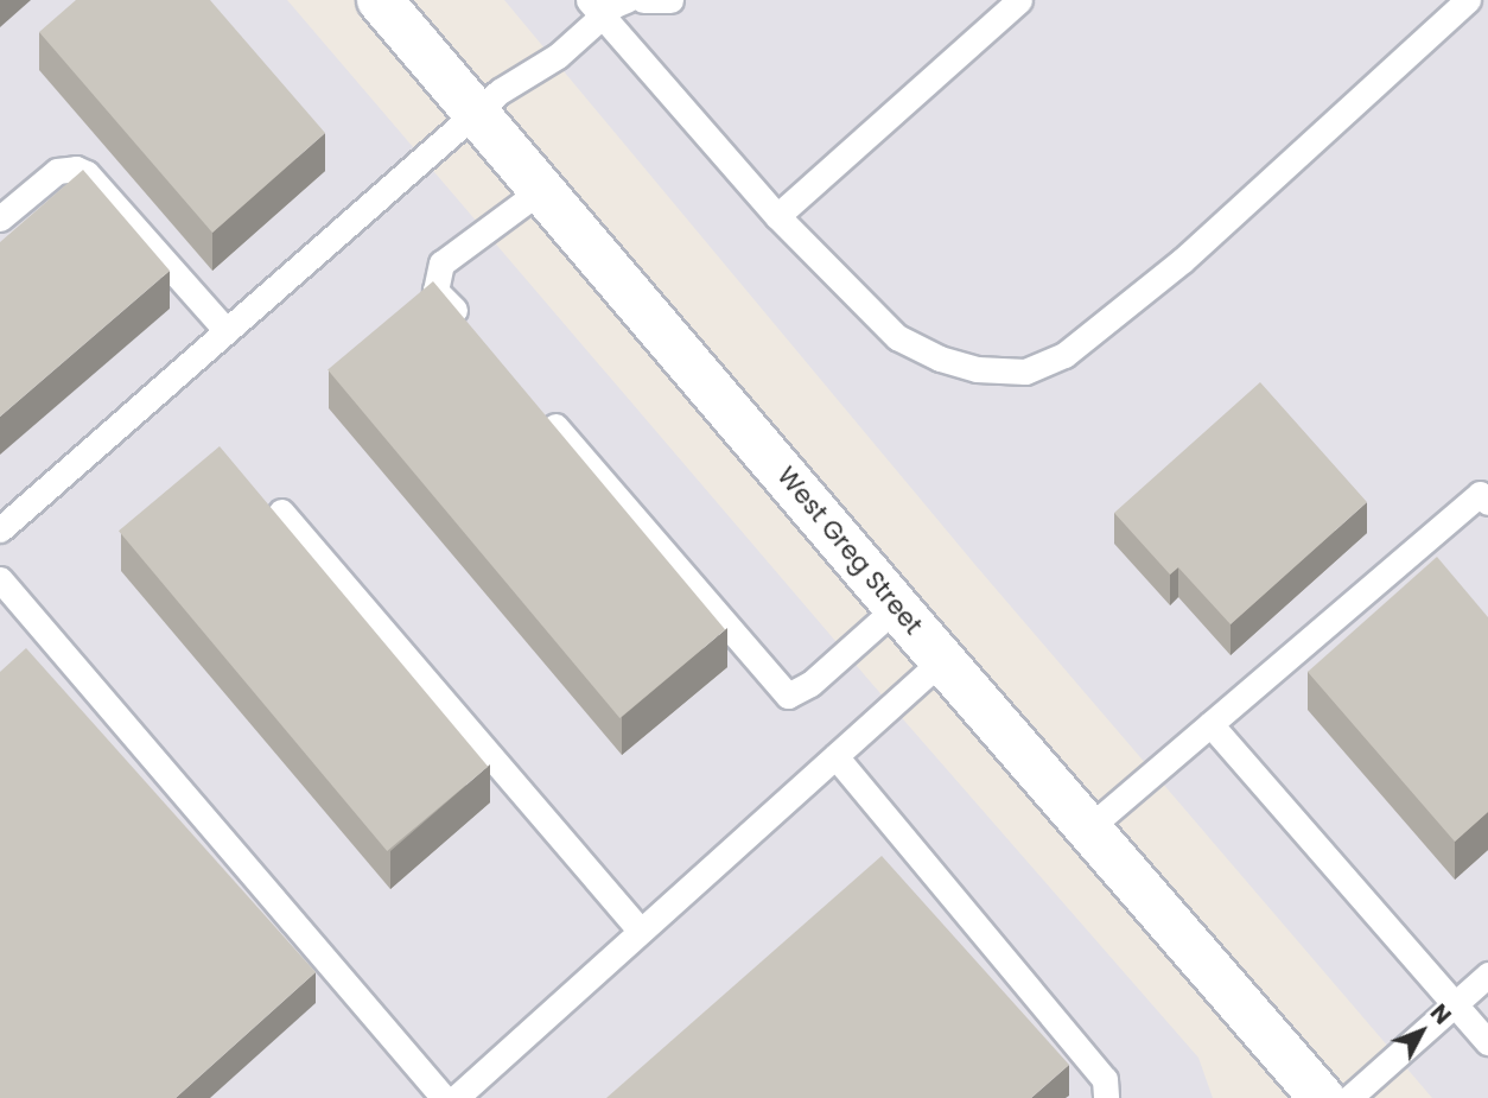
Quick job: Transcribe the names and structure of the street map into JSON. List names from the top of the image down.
{
  "streets": {
    "main road": ["West Greg Street"]
  },
  "north": "top right"
}
